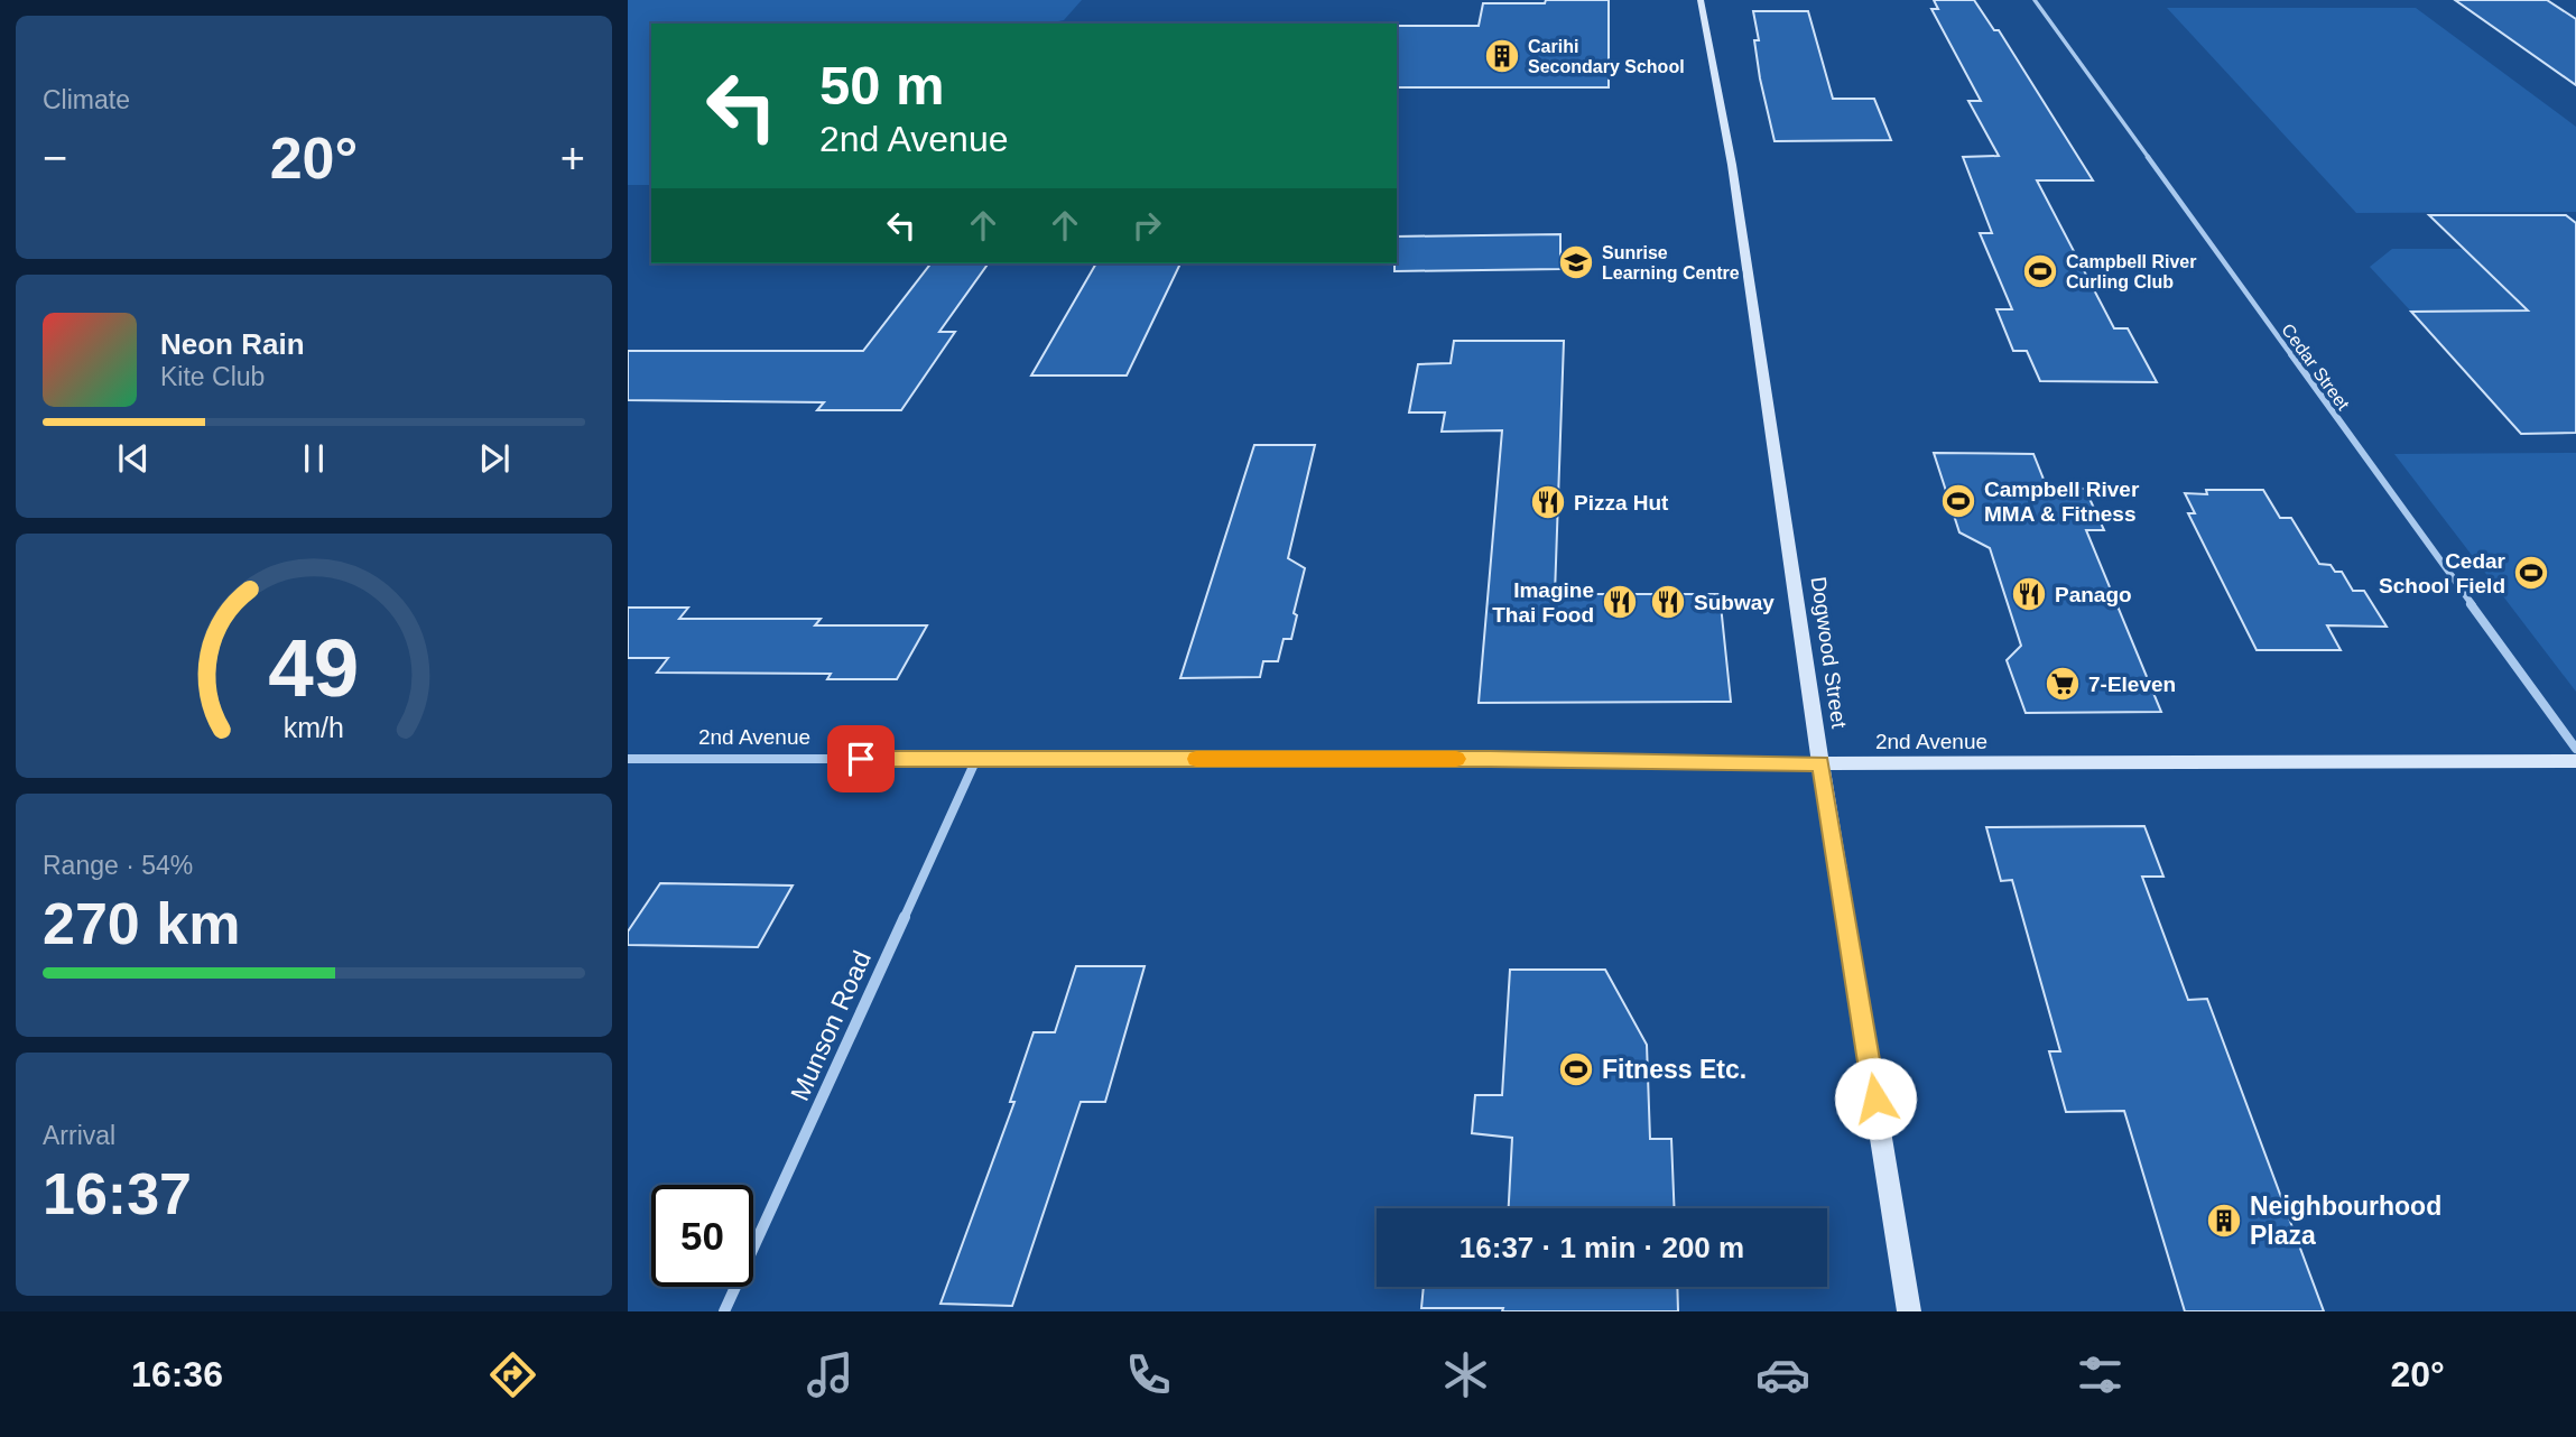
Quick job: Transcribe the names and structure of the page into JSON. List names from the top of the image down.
{
  "streets": {
    "main road": ["Dogwood Street", "2nd Avenue"],
    "street": ["Cedar Street", "Munson Road"]
  },
  "crossings": [
    ["Dogwood Street", "2nd Avenue"],
    ["2nd Avenue", "Munson Road"]
  ],
  "places": {
    "building": ["Carihi Secondary School", "Neighbourhood Plaza"],
    "school or university": ["Sunrise Learning Centre"],
    "sports": [
      "Campbell River Curling Club",
      "Campbell River MMA & Fitness",
      "Cedar School Field",
      "Fitness Etc."
    ],
    "restaurant": [
      "Pizza Hut",
      "Panago",
      "Imagine Thai Food",
      "Subway"
    ],
    "supermarket": ["7-Eleven"]
  },
  "page": {
    "tile": [
      "Climate",
      ["Range · 54%", "270 km"],
      ["Arrival", "16:37"]
    ],
    "turn": ["50 m", "2nd Avenue"],
    "heat": ["−", "20°", "+"],
    "song": ["Neon Rain", "Kite Club"],
    "limit": "50",
    "trip": "16:37 · 1 min · 200 m",
    "tabs": ["16:36", "20°"],
    "gauge": ["49", "km/h"]
  }
}
